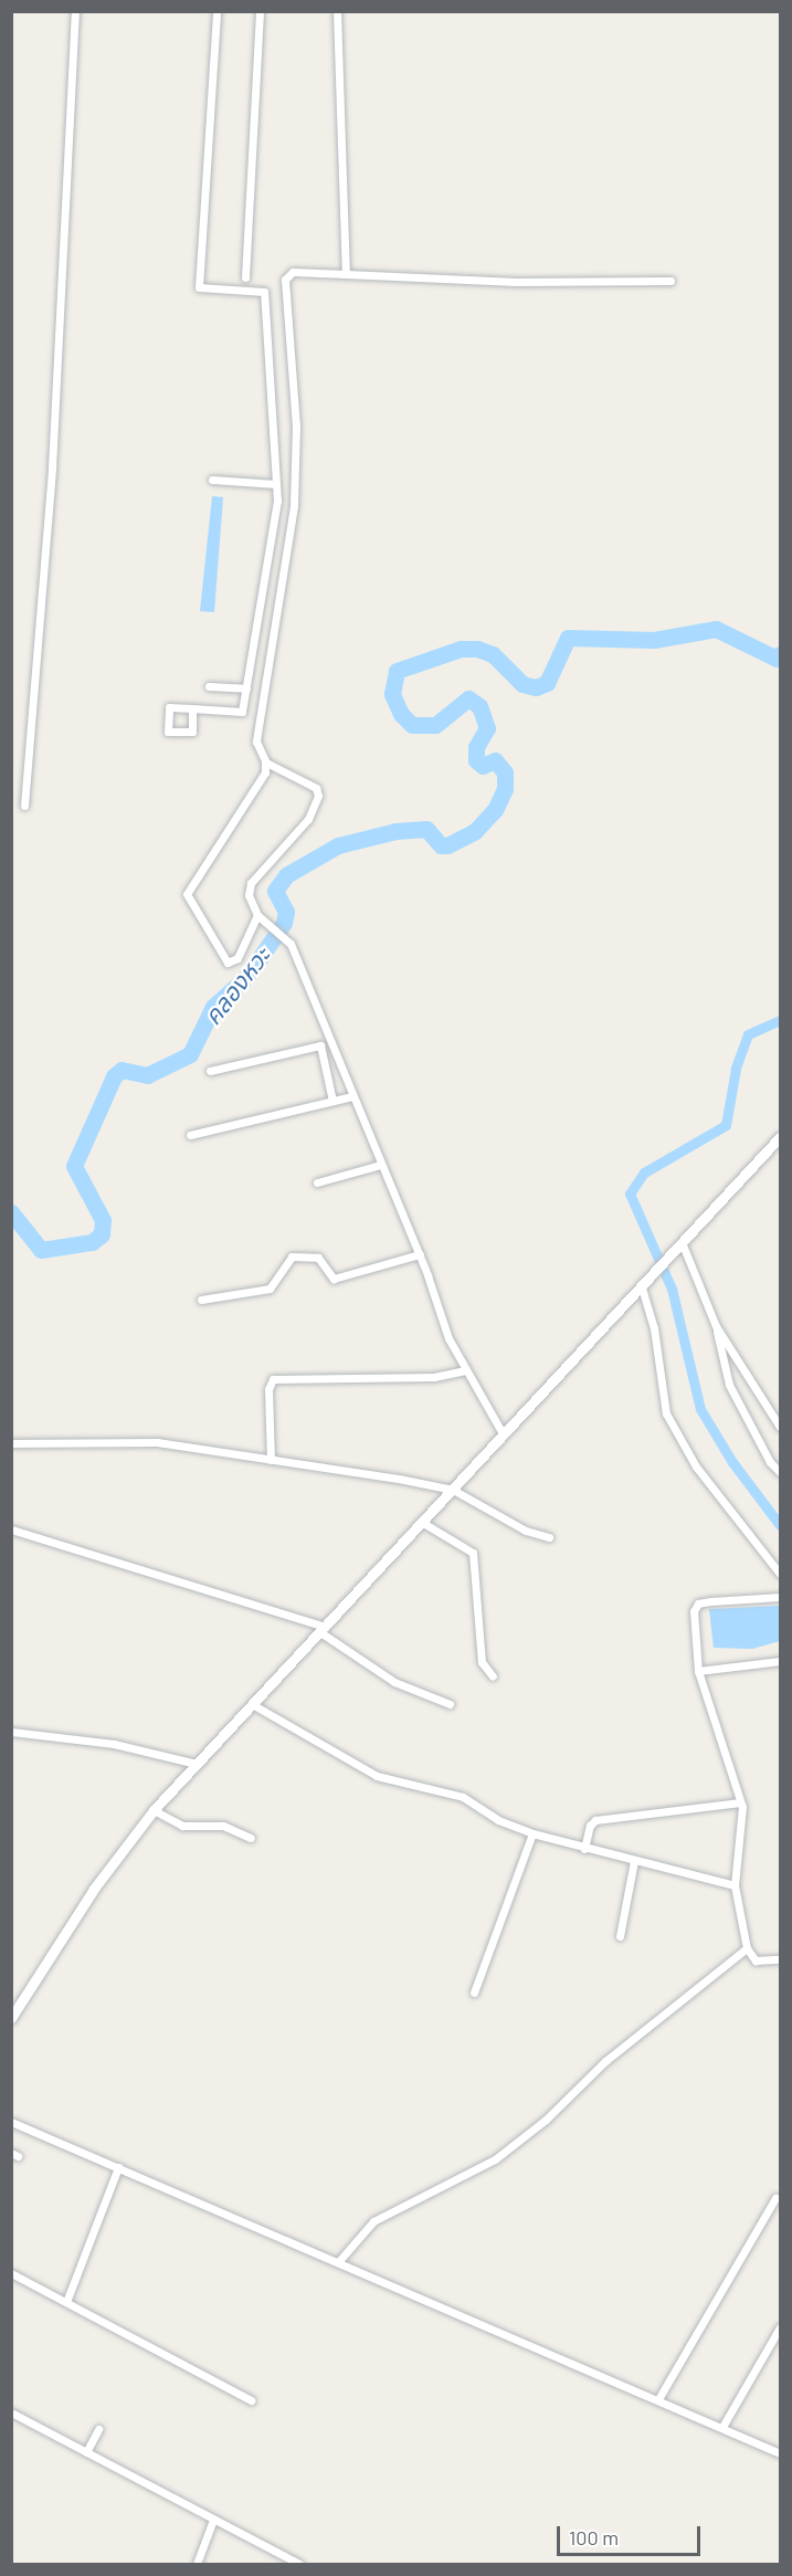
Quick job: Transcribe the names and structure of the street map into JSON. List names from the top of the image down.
{
  "water": ["คลองหวะ"],
  "scale_bar": "100 m"
}
